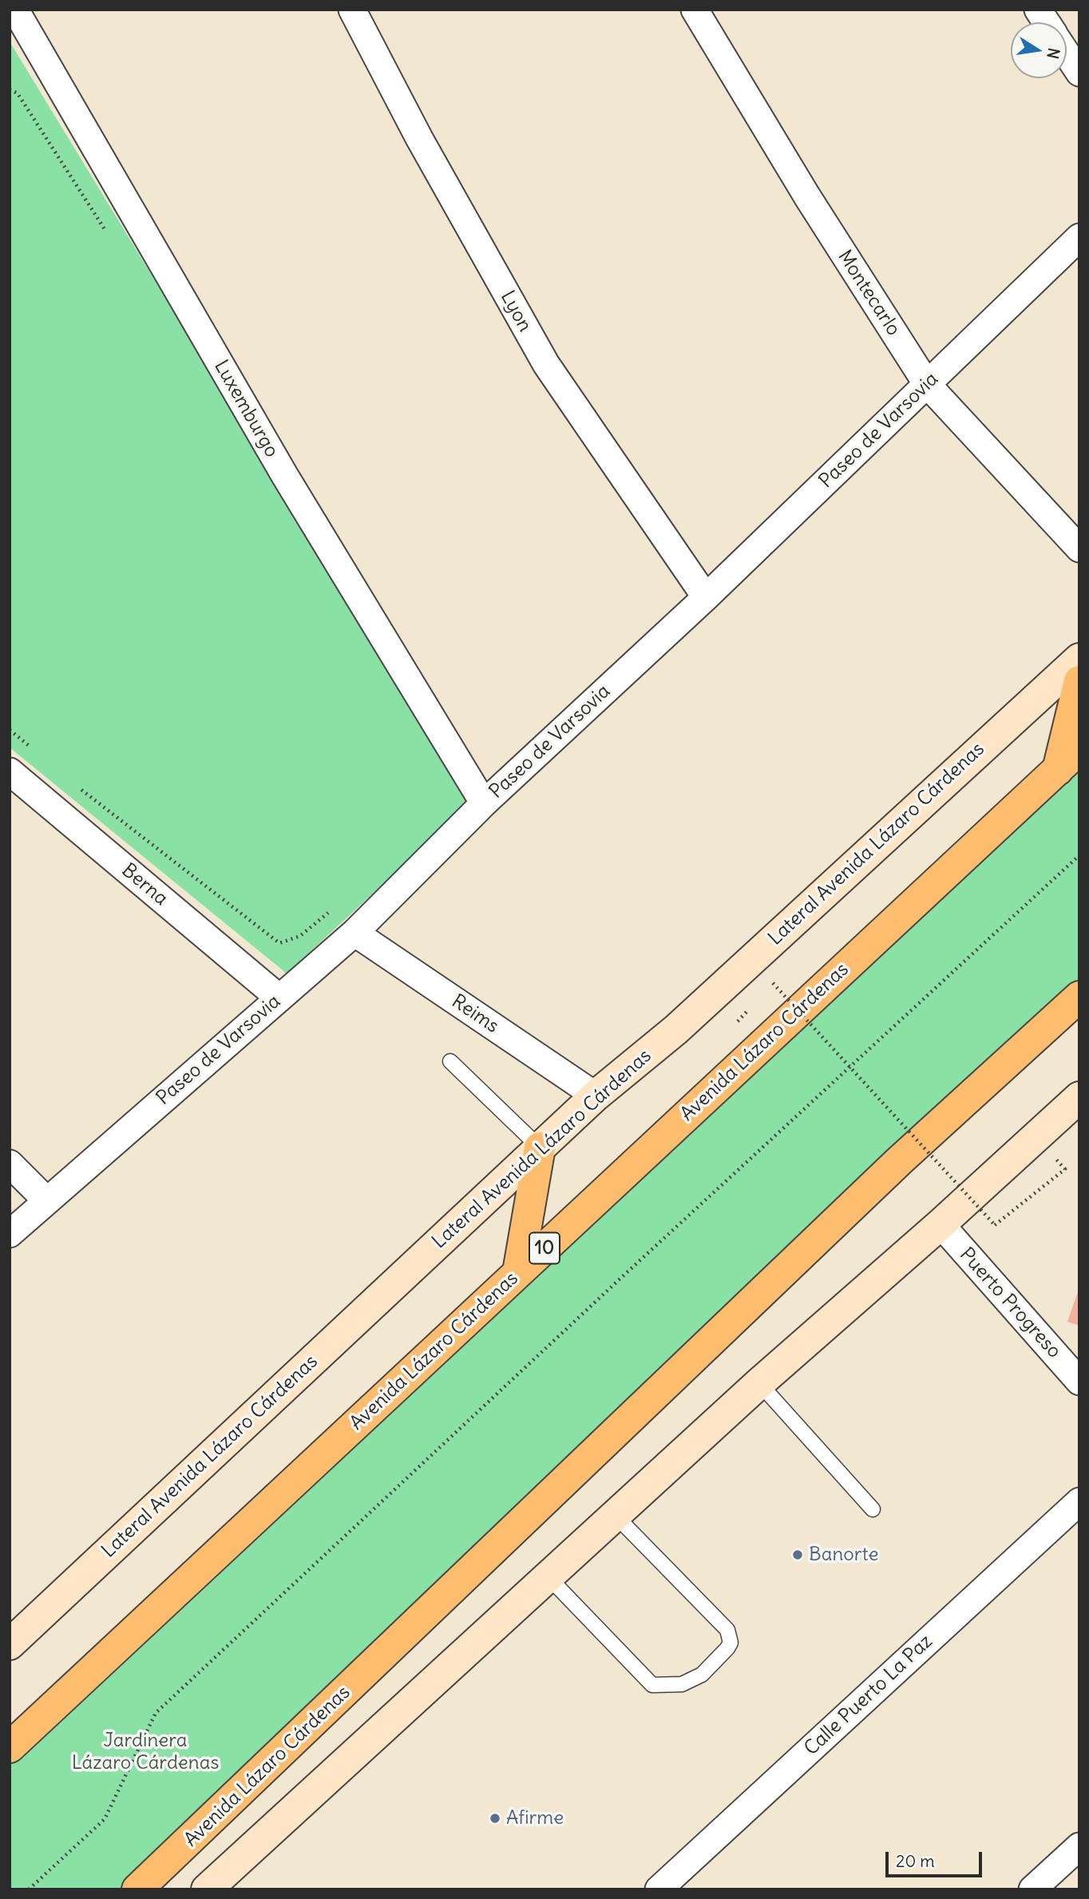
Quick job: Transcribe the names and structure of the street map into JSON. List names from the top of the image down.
{
  "streets": {
    "highway": ["Avenida Lázaro Cárdenas", "10"],
    "main road": ["Lateral Avenida Lázaro Cárdenas"],
    "street": [
      "Montecarlo",
      "Lyon",
      "Luxemburgo",
      "Paseo de Varsovia",
      "Berna",
      "Reims",
      "Puerto Progreso",
      "Calle Puerto La Paz"
    ]
  },
  "crossings": [
    ["Montecarlo", "Paseo de Varsovia"],
    ["Lyon", "Paseo de Varsovia"],
    ["Luxemburgo", "Paseo de Varsovia"],
    ["Paseo de Varsovia", "Berna"],
    ["Paseo de Varsovia", "Reims"],
    ["Lateral Avenida Lázaro Cárdenas", "Reims"]
  ],
  "parks": ["Jardinera Lázaro Cárdenas"],
  "places": ["Banorte", "Afirme"],
  "scale_bar": "20 m",
  "north": "right"
}
